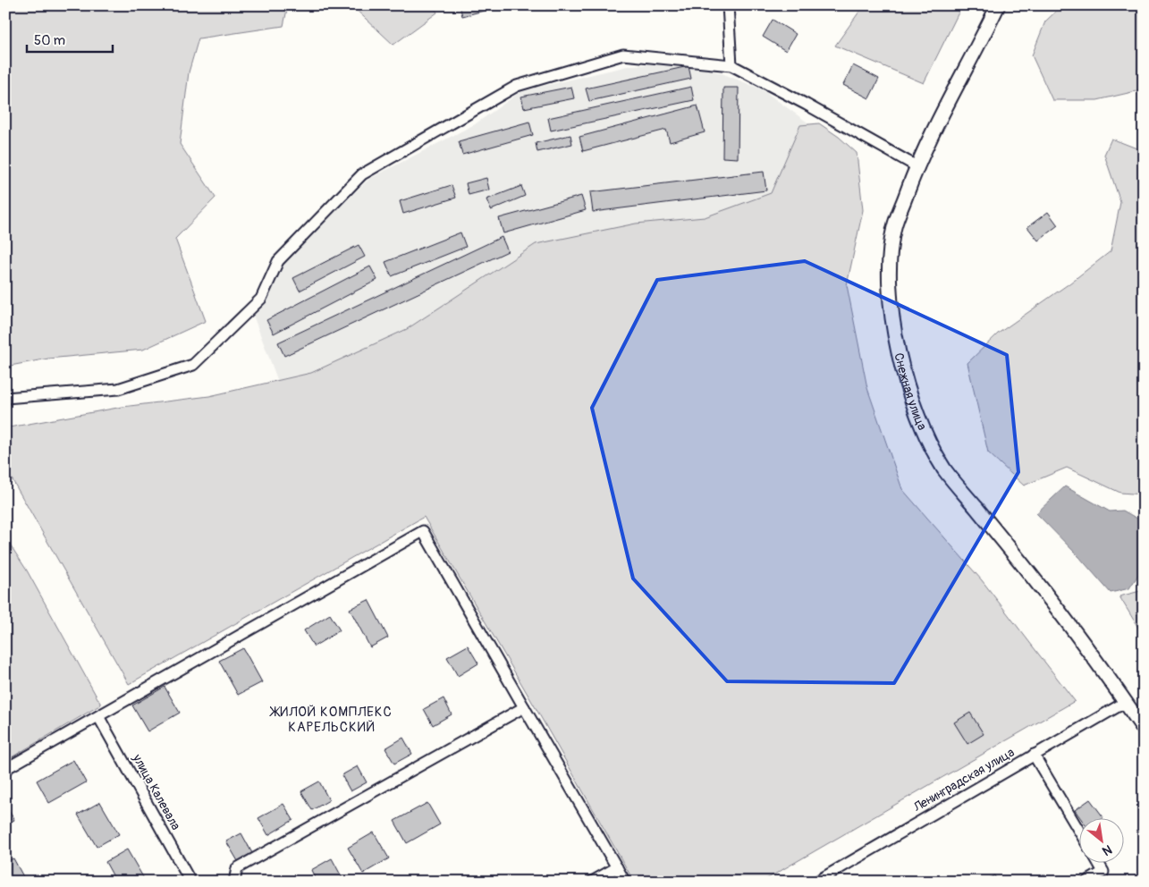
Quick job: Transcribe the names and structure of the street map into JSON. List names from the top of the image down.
{
  "streets": {
    "street": ["Снежная улица", "Ленинградская улица", "улица Калевала"]
  },
  "crossings": [
    ["Снежная улица", "Ленинградская улица"]
  ],
  "districts": ["ЖИЛОЙ КОМПЛЕКС КАРЕЛЬСКИЙ"],
  "scale_bar": "50 m",
  "north": "bottom right"
}
